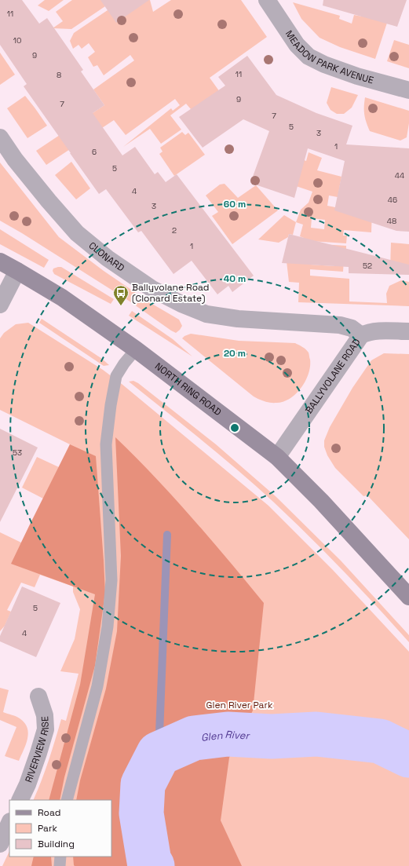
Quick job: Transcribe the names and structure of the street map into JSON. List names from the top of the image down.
{
  "streets": {
    "main road": ["NORTH RING ROAD"],
    "street": [
      "MEADOW PARK AVENUE",
      "CLONARD",
      "BALLYVOLANE ROAD",
      "RIVERVIEW RISE"
    ]
  },
  "crossings": [
    ["CLONARD", "BALLYVOLANE ROAD"],
    ["BALLYVOLANE ROAD", "NORTH RING ROAD"]
  ],
  "water": ["Glen River"],
  "parks": ["Glen River Park"],
  "places": {
    "bus stop": ["Ballyvolane Road (Clonard Estate)"]
  },
  "house_numbers": [
    "11",
    "10",
    "9",
    "11",
    "8",
    "9",
    "7",
    "7",
    "5",
    "3",
    "1",
    "6",
    "5",
    "44",
    "4",
    "46",
    "3",
    "48",
    "2",
    "1",
    "52",
    "53",
    "5",
    "4"
  ],
  "legend": ["Road", "Park", "Building"],
  "rings": ["60 m", "40 m", "20 m"]
}
